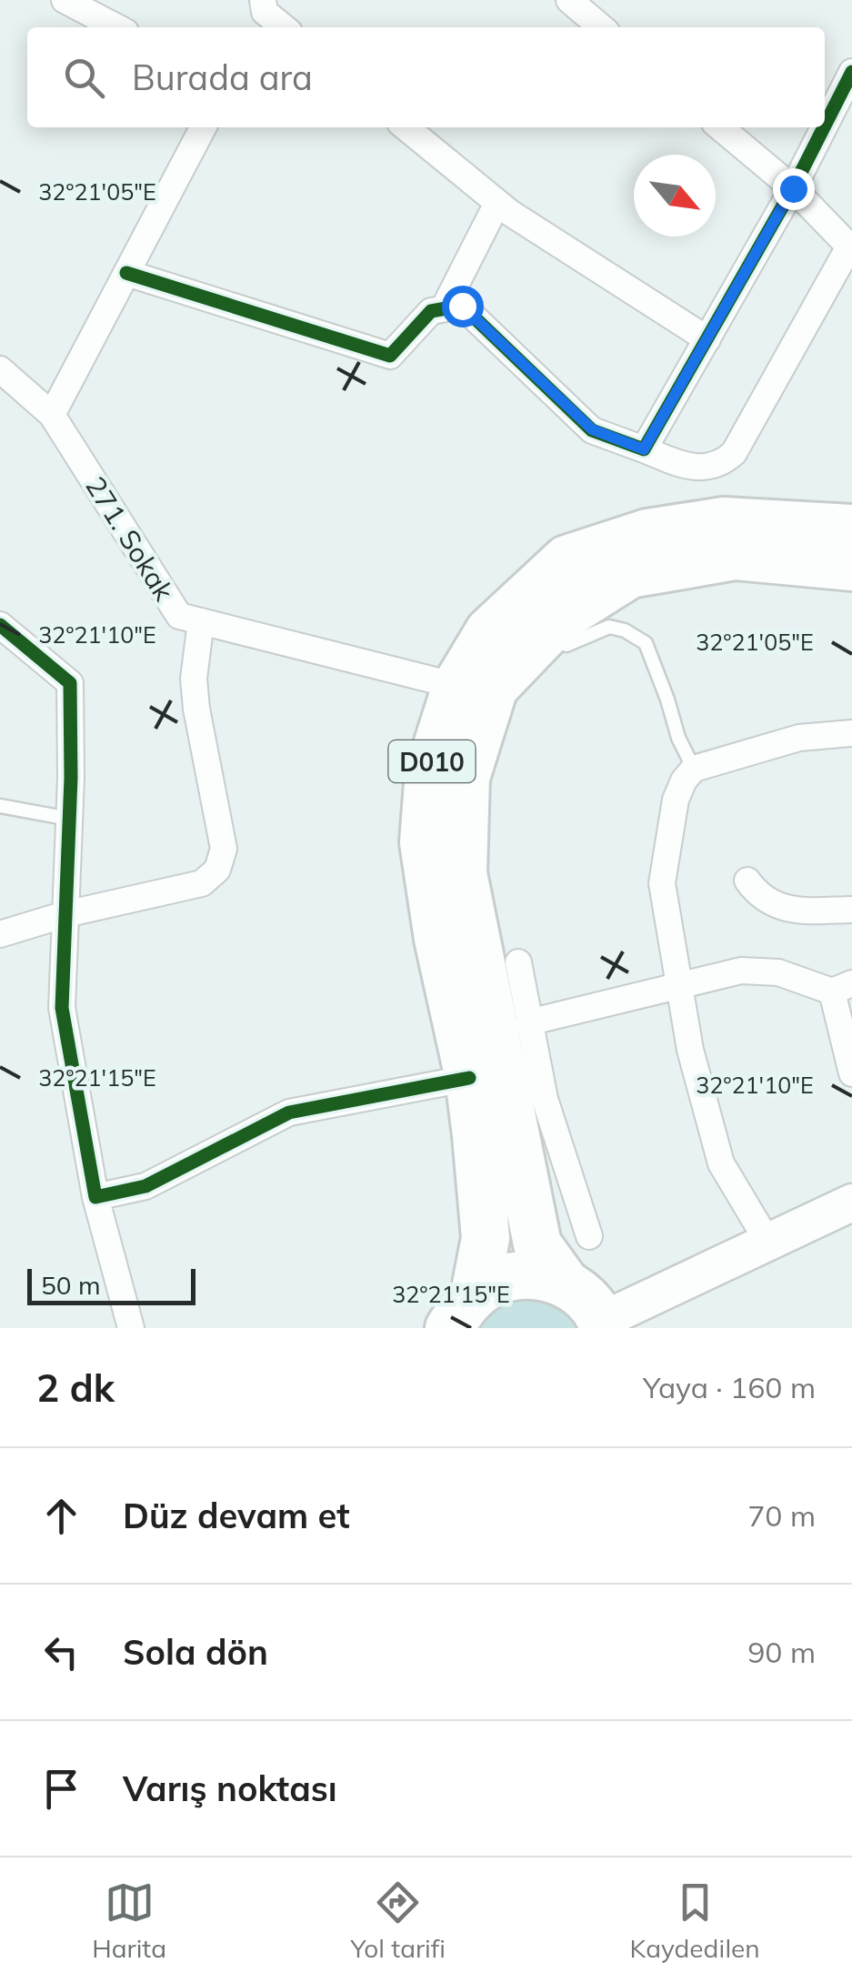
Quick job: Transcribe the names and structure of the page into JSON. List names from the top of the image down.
{
  "streets": {
    "highway": ["D010"],
    "street": ["271. Sokak"]
  },
  "crossings": [
    ["271. Sokak", "D010"]
  ],
  "scale_bar": "50 m",
  "north": "bottom right",
  "page": {
    "search": "Burada ara",
    "scale": "50 m",
    "heading": ["2 dk", "Yaya · 160 m"],
    "list": [
      ["Düz devam et", "70 m"],
      ["Sola dön", "90 m"],
      "Varış noktası"
    ],
    "nav": ["Harita", "Yol tarifi", "Kaydedilen"]
  },
  "coordinates": ["32°21'05\"E", "32°21'10\"E", "32°21'15\"E"]
}
